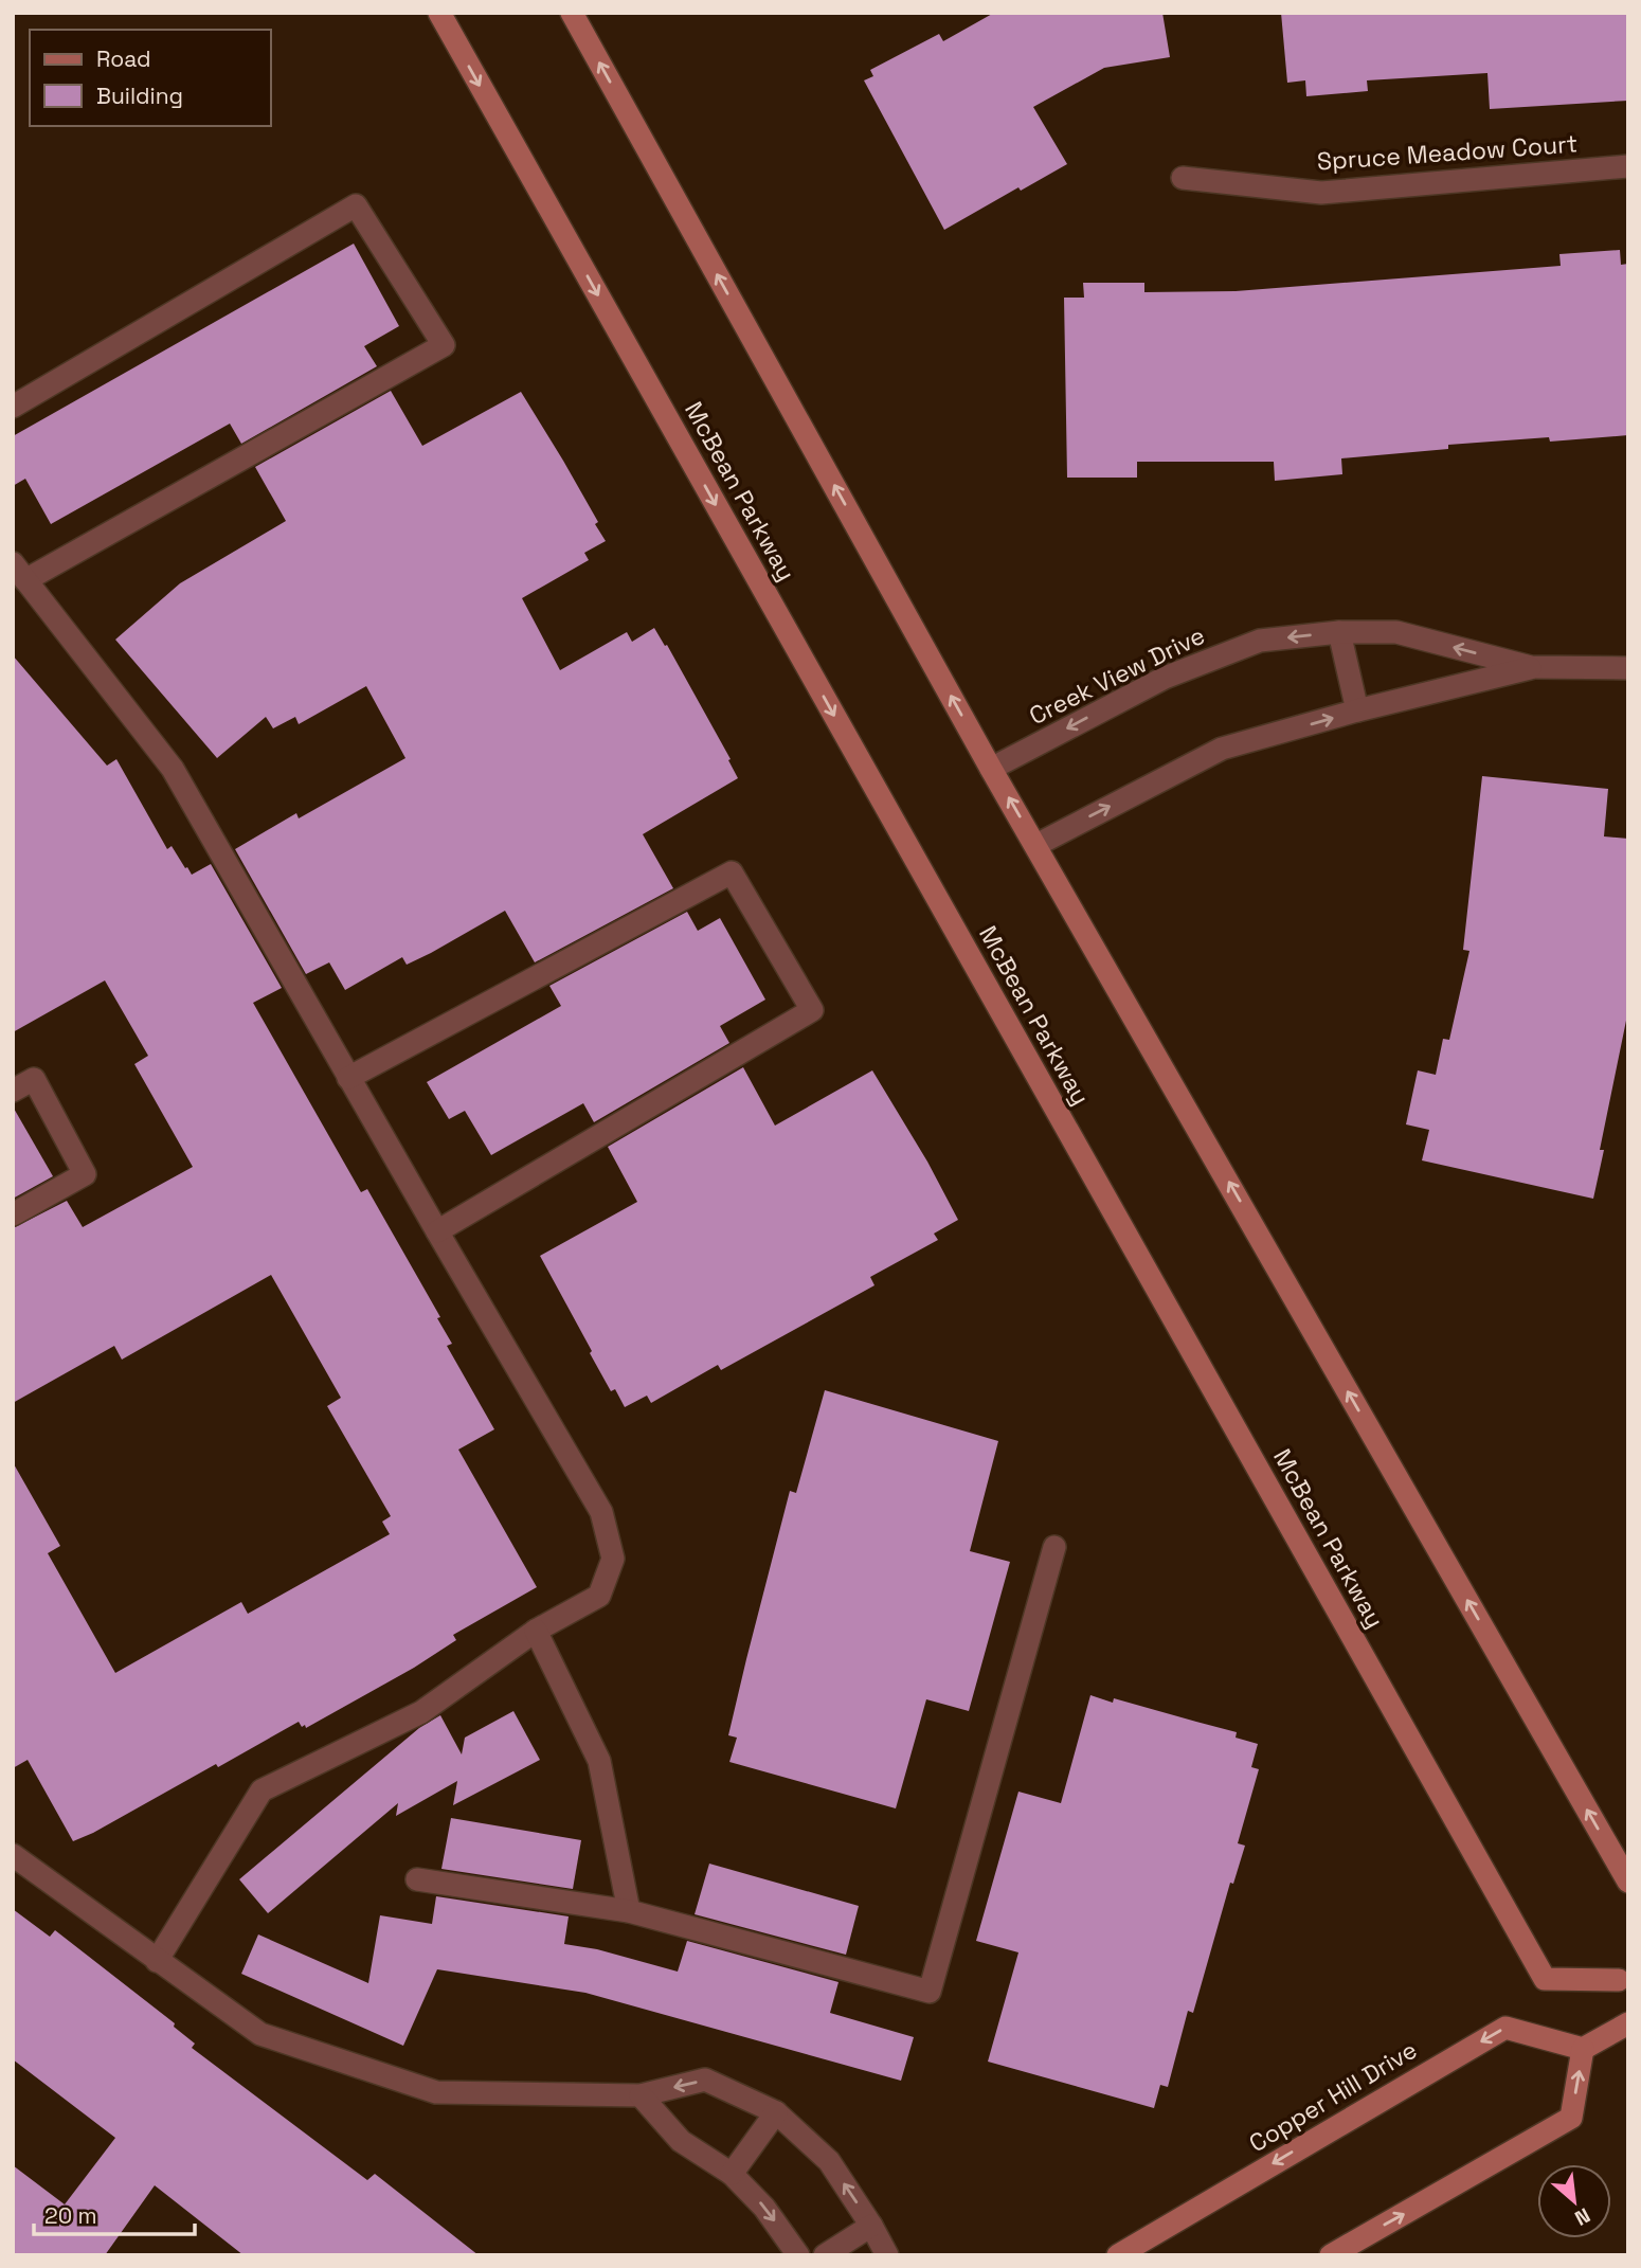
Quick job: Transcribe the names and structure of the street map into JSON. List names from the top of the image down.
{
  "streets": {
    "main road": ["McBean Parkway", "Copper Hill Drive"],
    "street": ["Spruce Meadow Court", "Creek View Drive"]
  },
  "legend": ["Road", "Building"],
  "scale_bar": "20 m",
  "north": "bottom right"
}
